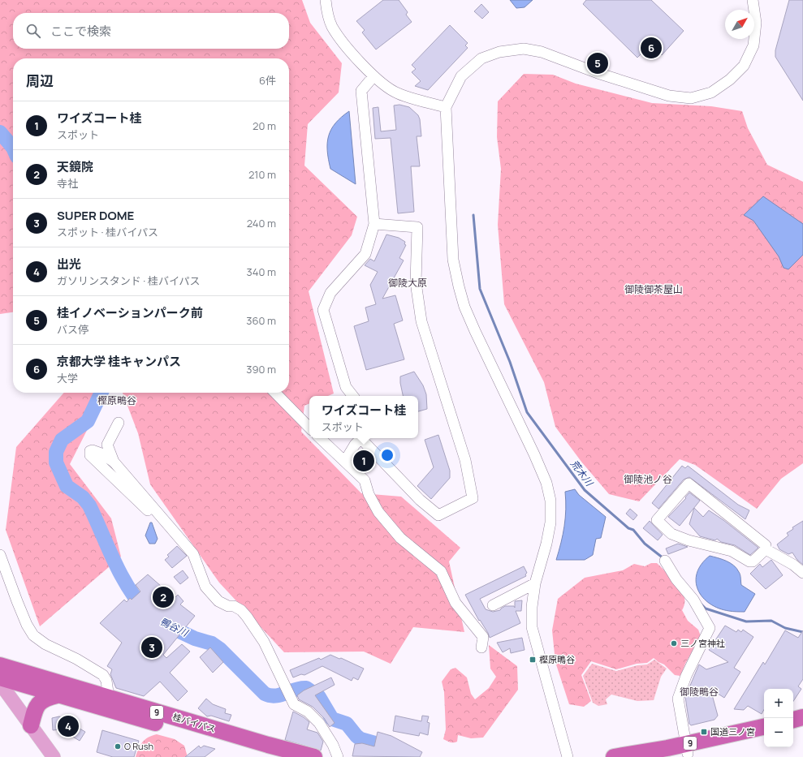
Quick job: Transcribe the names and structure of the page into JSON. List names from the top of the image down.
{
  "streets": {
    "highway": ["9", "桂バイパス"]
  },
  "districts": [
    "御陵大原",
    "御陵御茶屋山",
    "樫原鴫谷",
    "御陵池ノ谷",
    "御陵鴫谷"
  ],
  "water": ["荒木川", "鴨谷川"],
  "places": {
    "other": ["三ノ宮神社", "O Rush"],
    "transit": ["樫原鴫谷", "国道三ノ宮"]
  },
  "north": "top right",
  "page": {
    "search": "ここで検索",
    "pins": [
      "6",
      "5",
      "1",
      "2",
      "3",
      "4"
    ],
    "heading": ["周辺", "6件"],
    "list": [
      {
        "mark": "1",
        "name": "ワイズコート桂",
        "note": "スポット",
        "value": "20 m"
      },
      {
        "mark": "2",
        "name": "天鏡院",
        "note": "寺社",
        "value": "210 m"
      },
      {
        "mark": "3",
        "name": "SUPER DOME",
        "note": "スポット · 桂バイパス",
        "value": "240 m"
      },
      {
        "mark": "4",
        "name": "出光",
        "note": "ガソリンスタンド · 桂バイパス",
        "value": "340 m"
      },
      {
        "mark": "5",
        "name": "桂イノベーションパーク前",
        "note": "バス停",
        "value": "360 m"
      },
      {
        "mark": "6",
        "name": "京都大学 桂キャンパス",
        "note": "大学",
        "value": "390 m"
      }
    ],
    "popup": ["ワイズコート桂", "スポット"],
    "map_buttons": ["+", "−"]
  }
}
